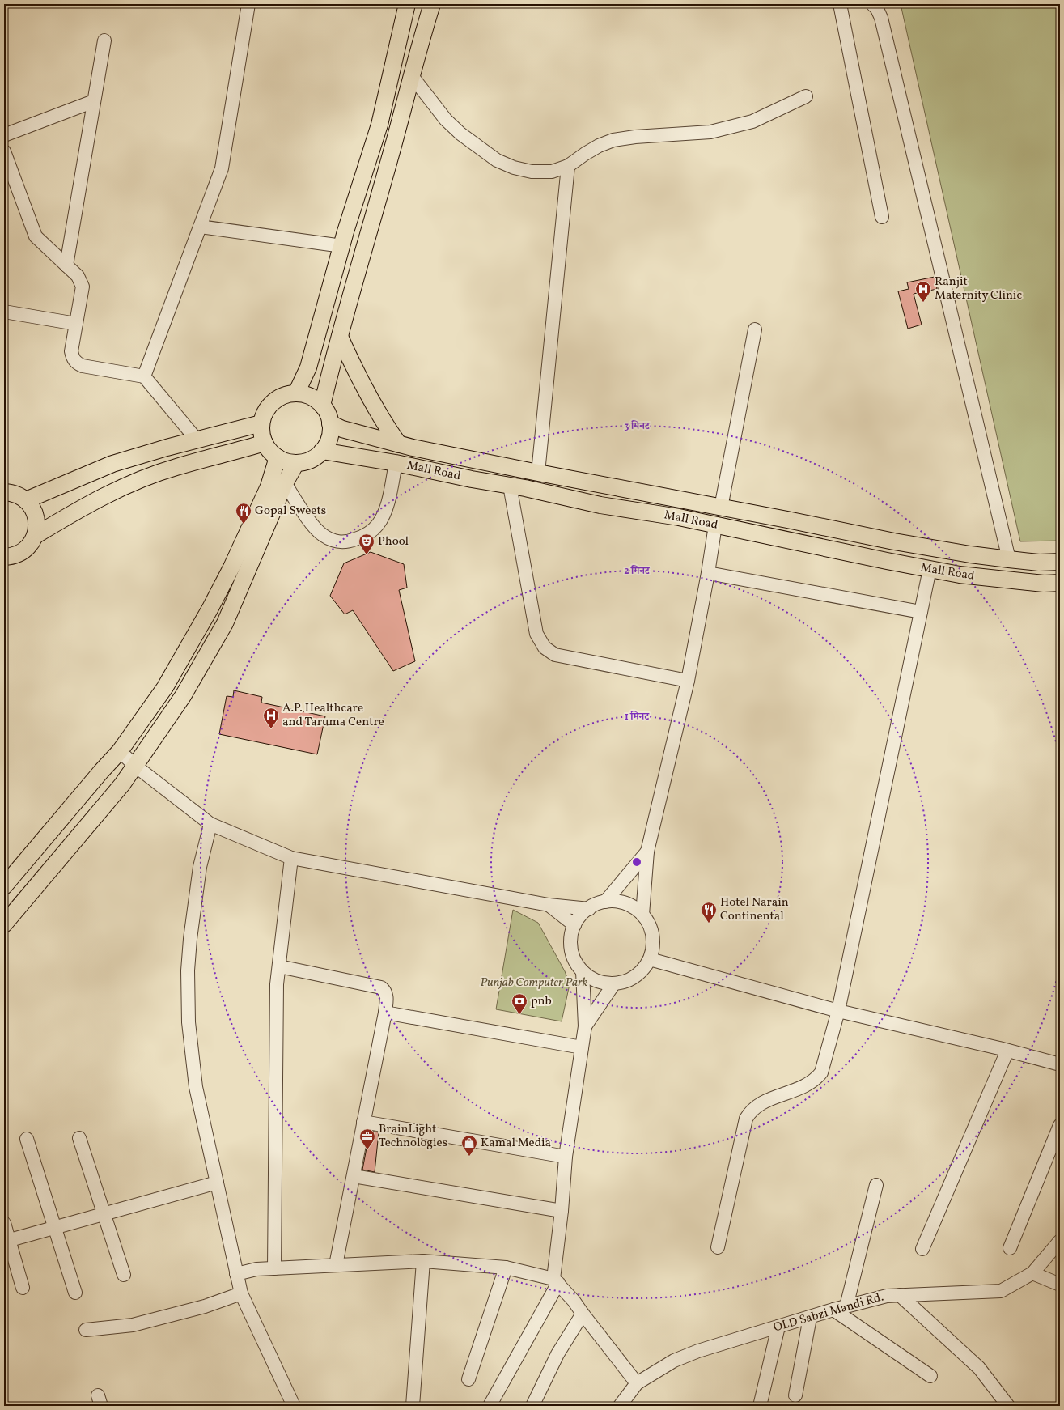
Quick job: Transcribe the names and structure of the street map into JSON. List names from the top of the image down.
{
  "streets": {
    "main road": ["Mall Road"],
    "street": ["OLD Sabzi Mandi Rd."]
  },
  "parks": ["Punjab Computer Park"],
  "places": {
    "hospital": ["Ranjit Maternity Clinic", "A.P. Healthcare and Taruma Centre"],
    "restaurant": ["Gopal Sweets", "Hotel Narain Continental"],
    "theatre": ["Phool"],
    "bank": ["pnb"],
    "office": ["BrainLight Technologies"],
    "shop": ["Kamal Media"]
  },
  "rings": ["3 मिनट", "2 मिनट", "1 मिनट"]
}
